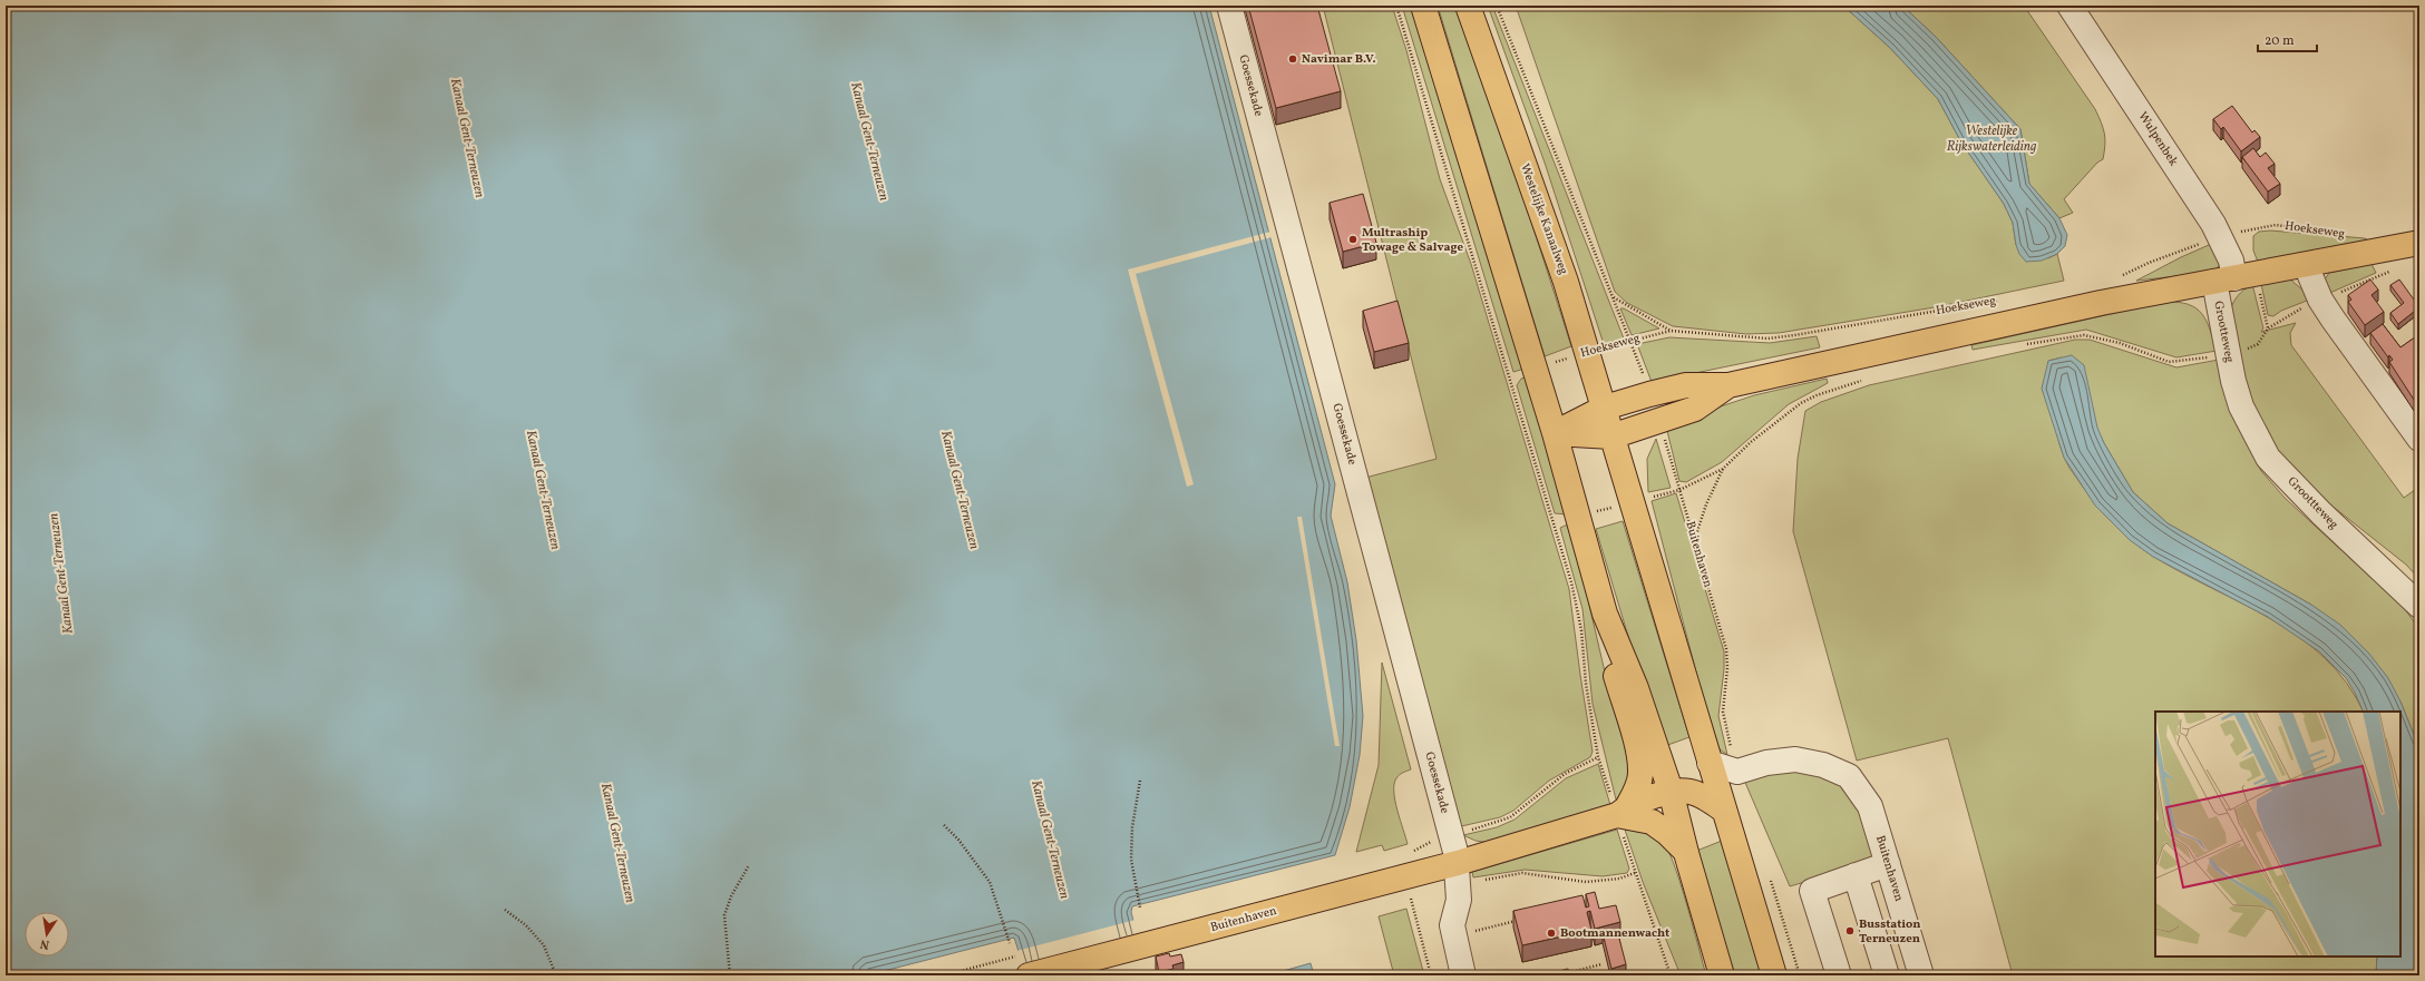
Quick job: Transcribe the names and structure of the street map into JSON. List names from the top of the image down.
{
  "streets": {
    "main road": ["Westelijke Kanaalweg", "Hoekseweg", "Buitenhaven"],
    "street": [
      "Goessekade",
      "Wulpenbek",
      "Grootteweg",
      "Groottteweg"
    ]
  },
  "crossings": [
    ["Goessekade", "Buitenhaven"],
    ["Wulpenbek", "Hoekseweg"],
    ["Wulpenbek", "Grootteweg"],
    ["Westelijke Kanaalweg", "Hoekseweg"],
    ["Hoekseweg", "Grootteweg"],
    ["Hoekseweg", "Buitenhaven"],
    ["Grootteweg", "Groottteweg"]
  ],
  "water": ["Westelijke Rijkswaterleiding", "Kanaal Gent-Terneuzen"],
  "places": [
    "Navimar B.V.",
    "Multraship Towage & Salvage",
    "Busstation Terneuzen",
    "Bootmannenwacht"
  ],
  "scale_bar": "20 m",
  "north": "bottom"
}
